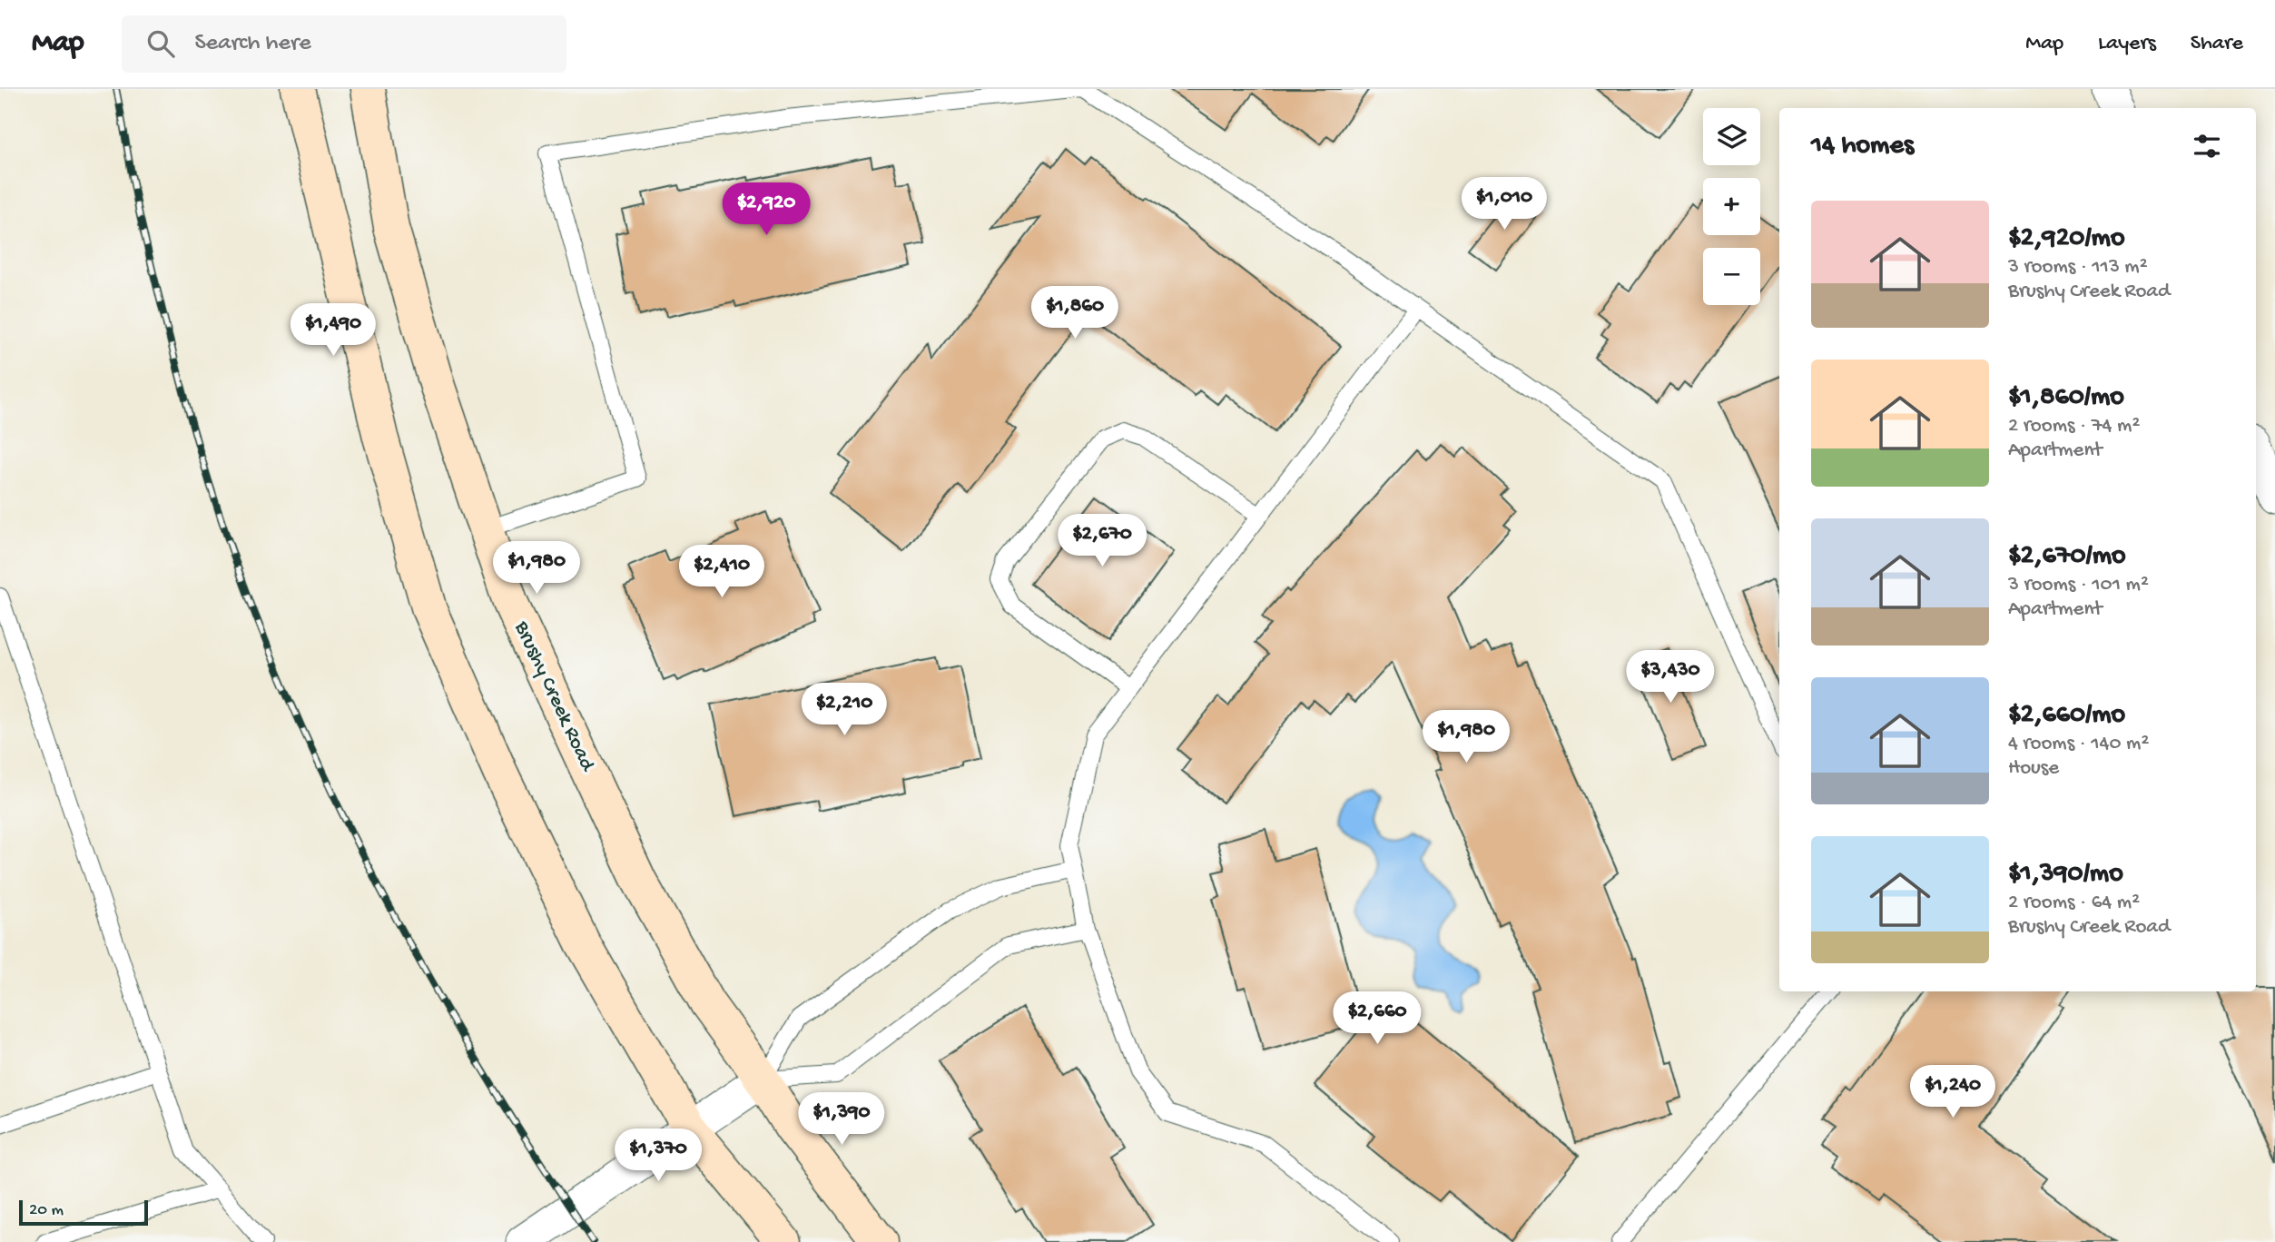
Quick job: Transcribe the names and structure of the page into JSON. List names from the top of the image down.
{
  "streets": {
    "main road": ["Brushy Creek Road"]
  },
  "scale_bar": "20 m",
  "page": {
    "header": "Map",
    "search": "Search here",
    "nav": ["Map", "Layers", "Share"],
    "map_buttons": ["+", "−"],
    "heading": "14 homes",
    "price": [
      "$1,010",
      "$2,920",
      "$1,860",
      "$1,490",
      "$2,670",
      "$1,980",
      "$2,410",
      "$3,430",
      "$2,210",
      "$1,980",
      "$2,660",
      "$1,240",
      "$1,390",
      "$1,370"
    ],
    "list": [
      {
        "name": "$2,920/mo",
        "note": "3 rooms · 113 m² · Brushy Creek Road"
      },
      {
        "name": "$1,860/mo",
        "note": "2 rooms · 74 m² · Apartment"
      },
      {
        "name": "$2,670/mo",
        "note": "3 rooms · 101 m² · Apartment"
      },
      {
        "name": "$2,660/mo",
        "note": "4 rooms · 140 m² · House"
      },
      {
        "name": "$1,390/mo",
        "note": "2 rooms · 64 m² · Brushy Creek Road"
      }
    ],
    "scale": "20 m"
  }
}
